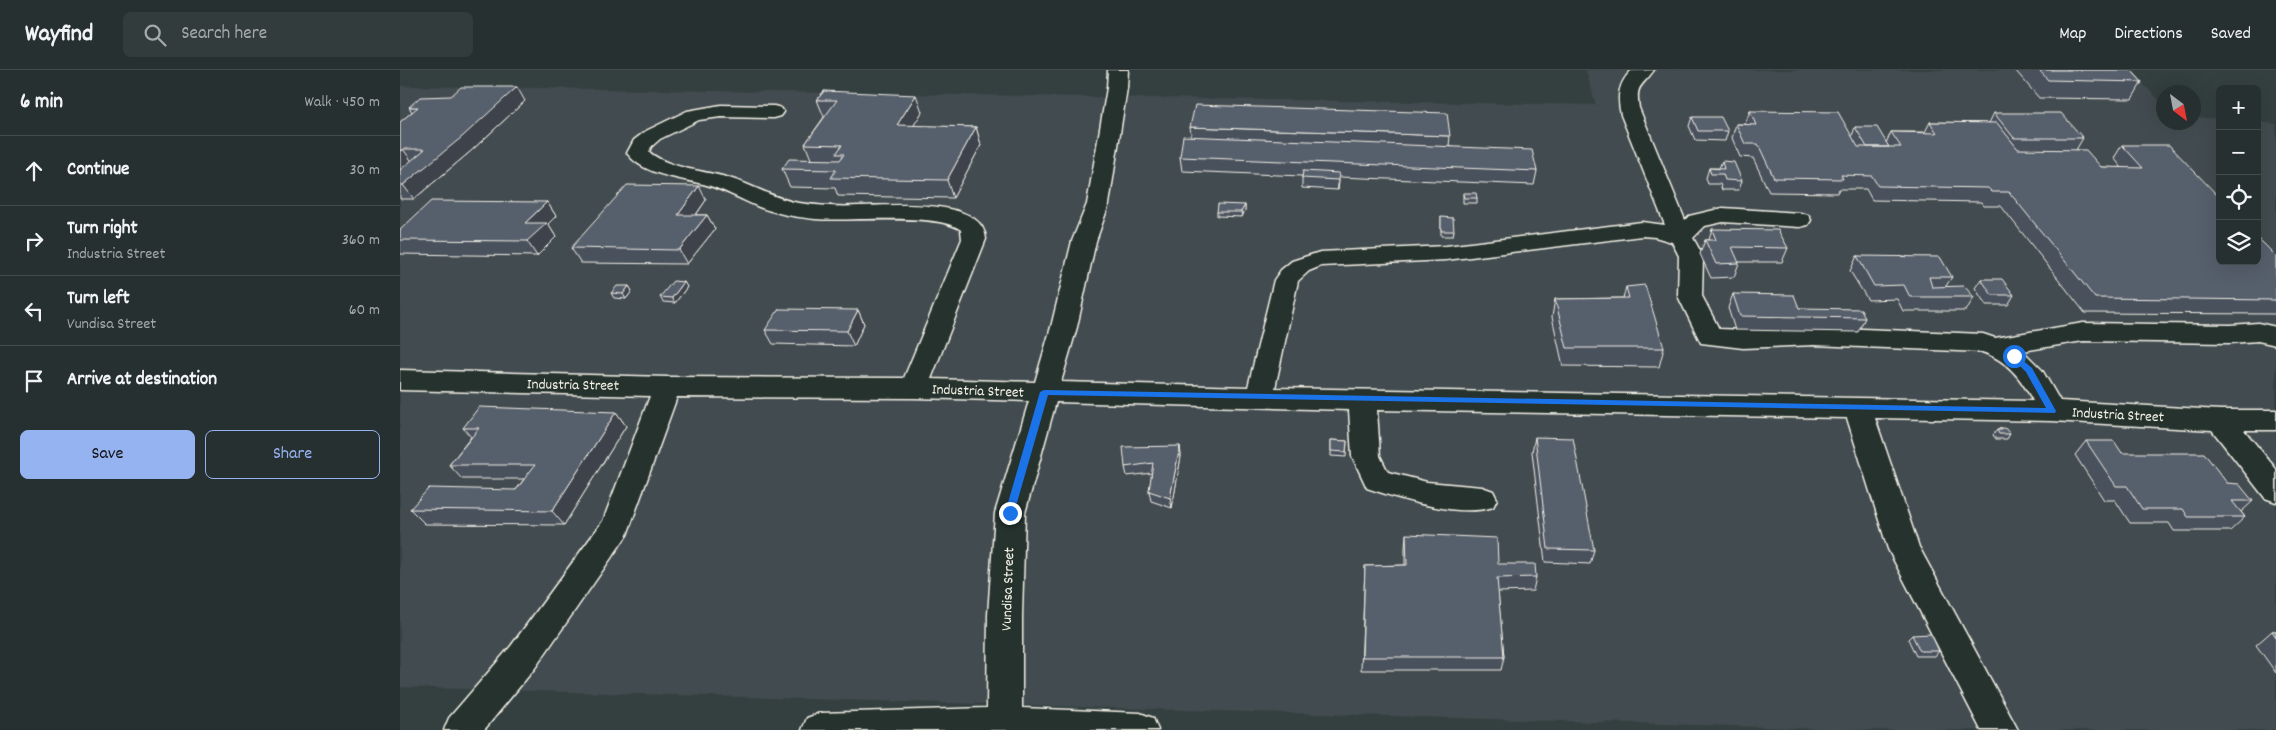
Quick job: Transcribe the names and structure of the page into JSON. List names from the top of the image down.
{
  "streets": {
    "street": ["Industria Street", "Vundisa Street"]
  },
  "crossings": [
    ["Industria Street", "Vundisa Street"]
  ],
  "north": "bottom right",
  "page": {
    "header": "Wayfind",
    "search": "Search here",
    "nav": ["Map", "Directions", "Saved"],
    "heading": ["6 min", "Walk · 450 m"],
    "map_buttons": ["+", "−"],
    "list": [
      ["Continue", "30 m"],
      ["Turn right", "Industria Street", "360 m"],
      ["Turn left", "Vundisa Street", "60 m"],
      "Arrive at destination"
    ],
    "buttons": ["Save", "Share"]
  }
}
